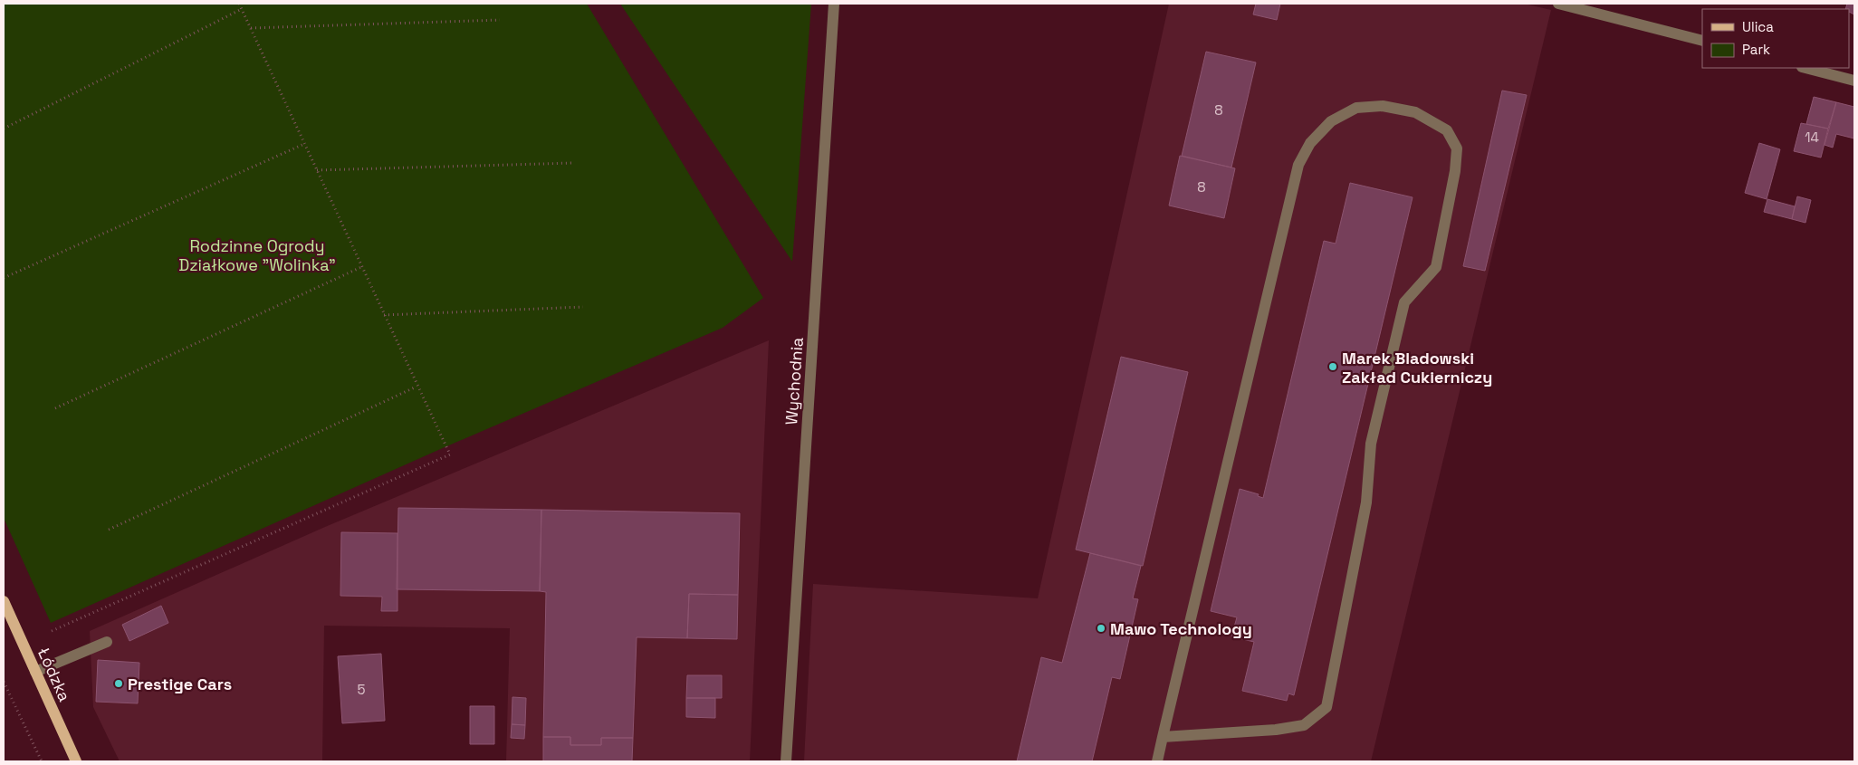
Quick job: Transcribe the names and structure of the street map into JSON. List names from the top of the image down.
{
  "streets": {
    "main road": ["Łódzka"],
    "street": ["Wychodnia"]
  },
  "parks": ["Rodzinne Ogrody Działkowe \"Wolinka\""],
  "places": ["Marek Bladowski Zakład Cukierniczy", "Mawo Technology", "Prestige Cars"],
  "house_numbers": [
    "8",
    "14",
    "8",
    "5"
  ],
  "legend": ["Ulica", "Park"]
}
